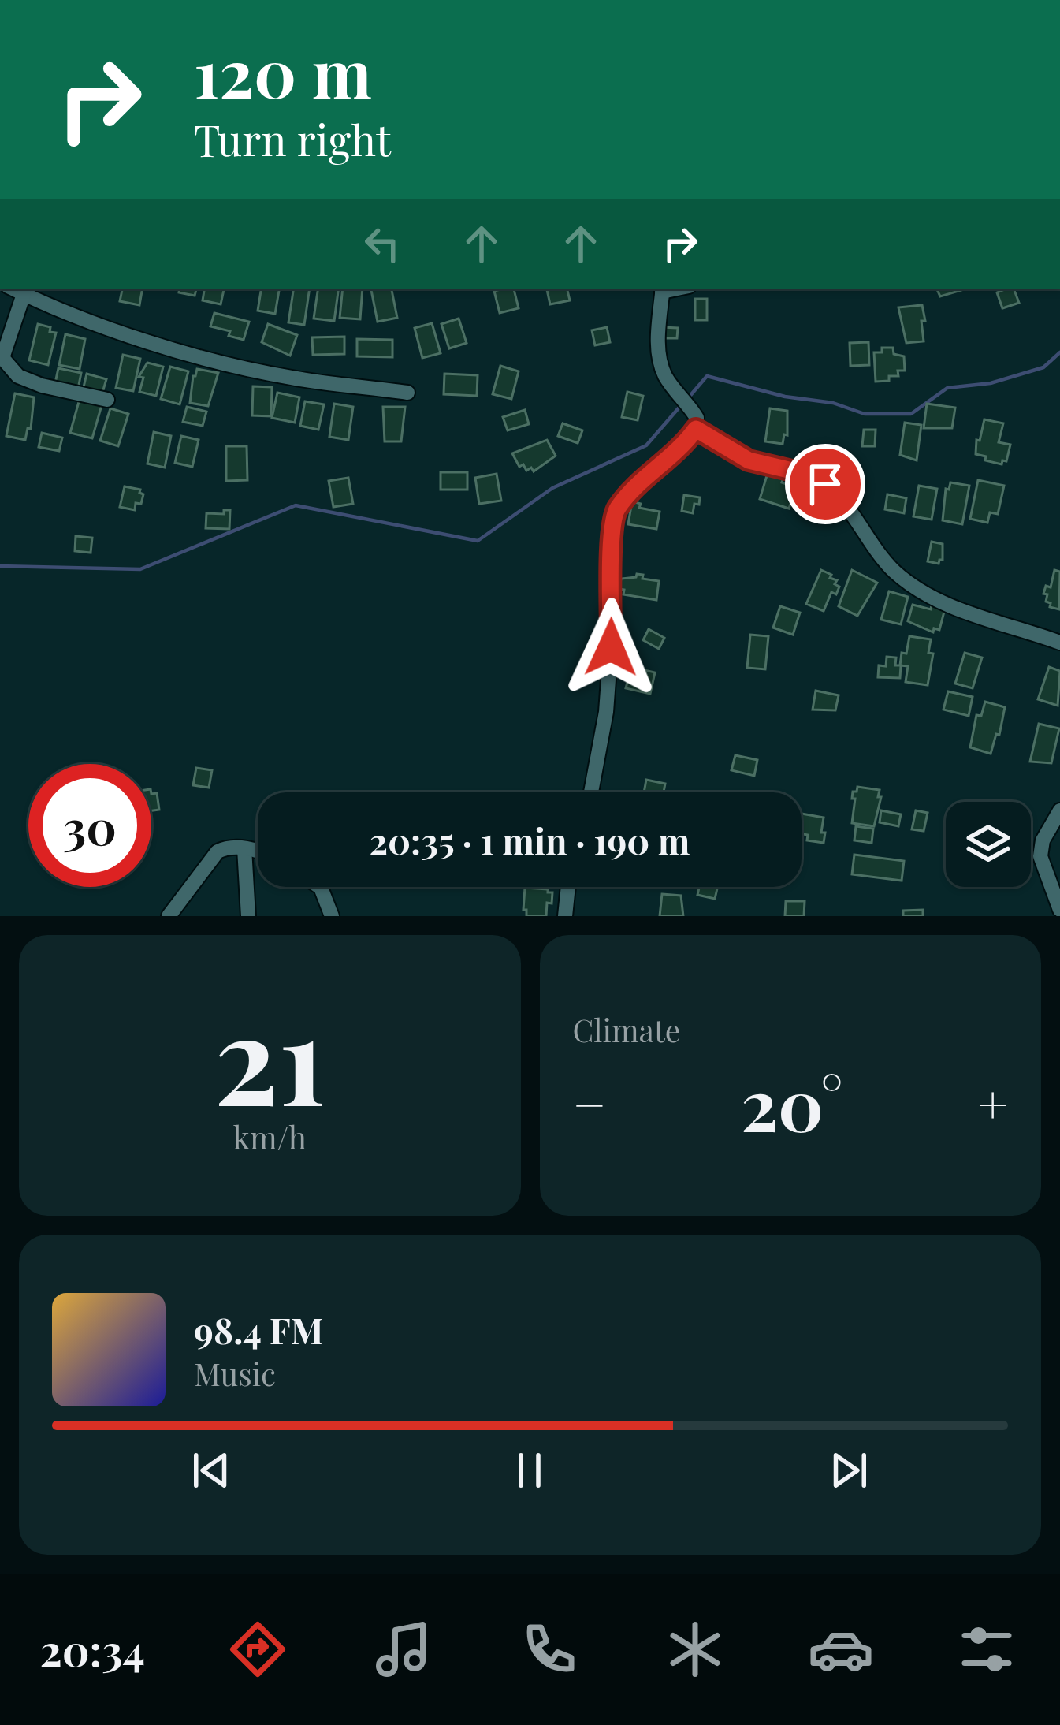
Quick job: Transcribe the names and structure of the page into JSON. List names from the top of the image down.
{
  "page": {
    "turn": ["120 m", "Turn right"],
    "limit": "30",
    "trip": "20:35 · 1 min · 190 m",
    "tile": [
      ["21", "km/h"],
      "Climate"
    ],
    "heat": ["−", "20°", "+"],
    "song": ["98.4 FM", "Music"],
    "tabs": "20:34"
  }
}
